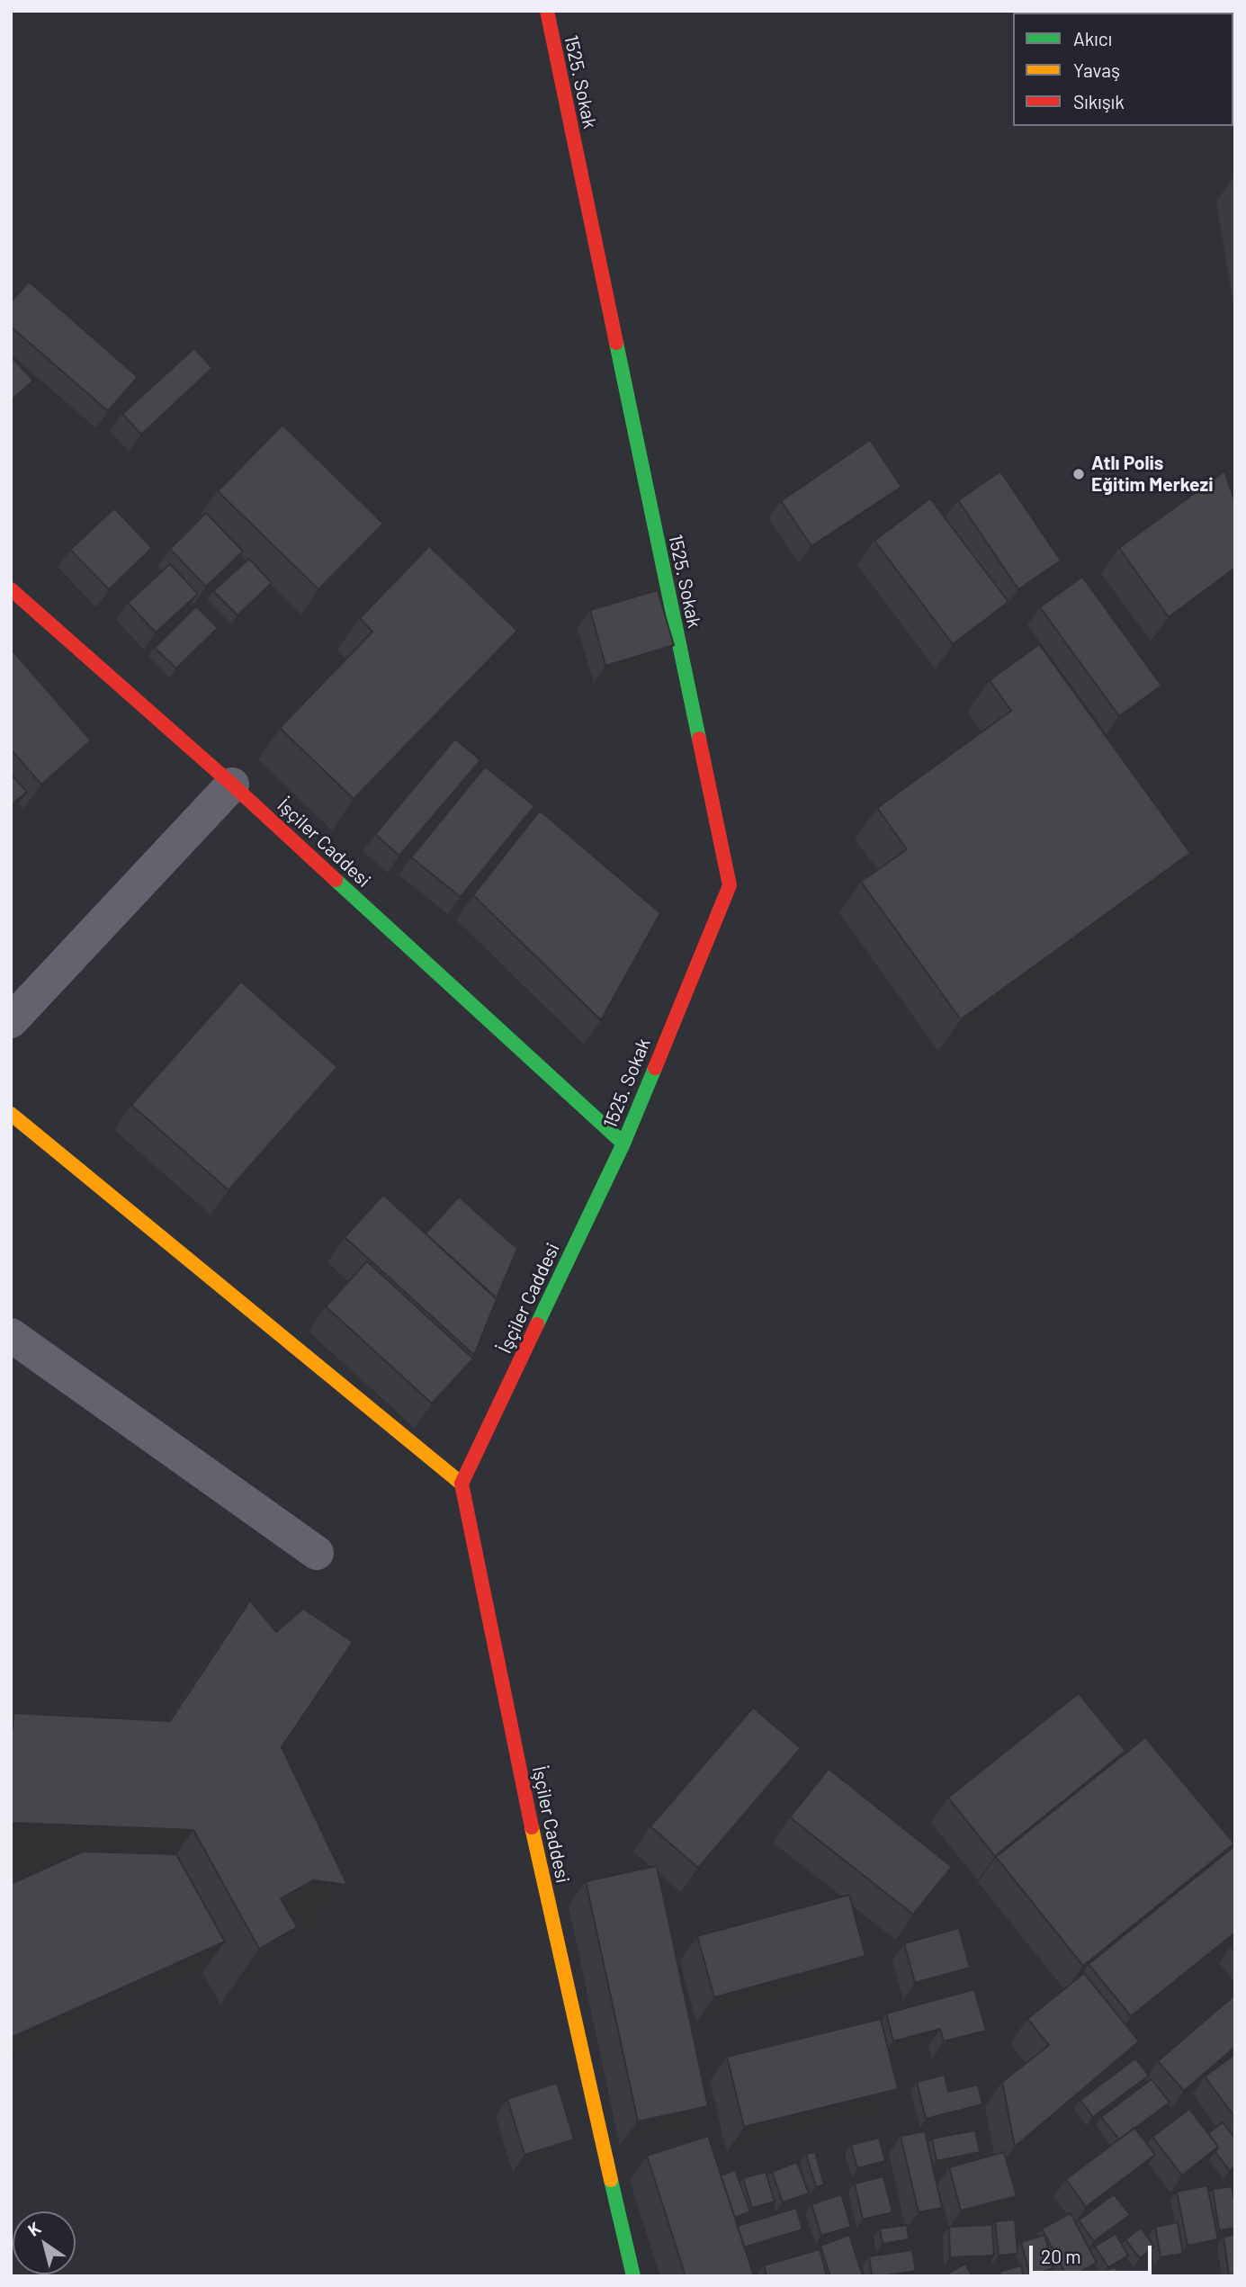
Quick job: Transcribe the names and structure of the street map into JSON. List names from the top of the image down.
{
  "streets": {
    "street": ["1525. Sokak", "İşçiler Caddesi"]
  },
  "crossings": [
    ["1525. Sokak", "İşçiler Caddesi"]
  ],
  "places": ["Atlı Polis Eğitim Merkezi"],
  "legend": ["Akıcı", "Yavaş", "Sıkışık"],
  "scale_bar": "20 m",
  "north": "top left"
}
